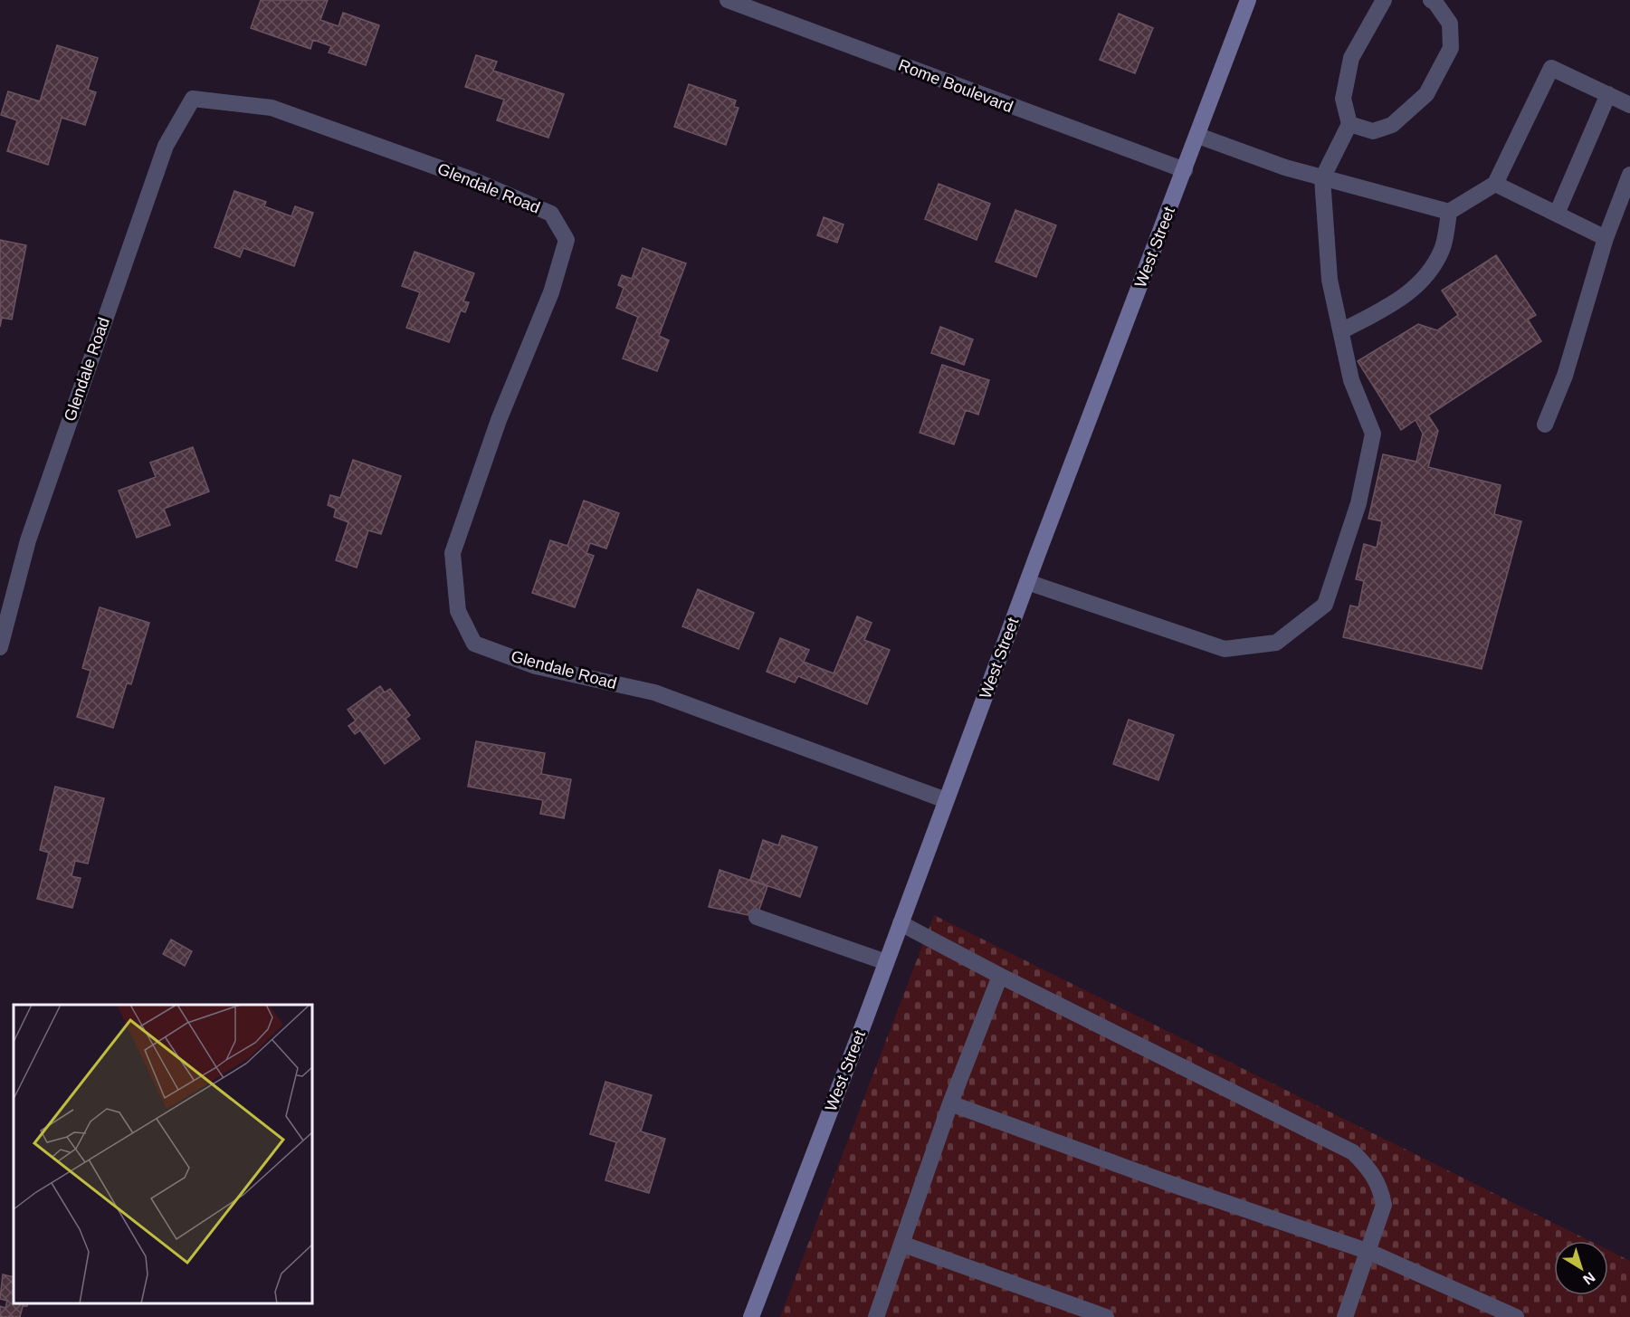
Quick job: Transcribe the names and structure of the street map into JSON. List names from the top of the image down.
{
  "streets": {
    "main road": ["West Street"],
    "street": ["Rome Boulevard", "Glendale Road"]
  },
  "crossings": [
    ["Rome Boulevard", "West Street"],
    ["Glendale Road", "West Street"]
  ],
  "north": "bottom right"
}
